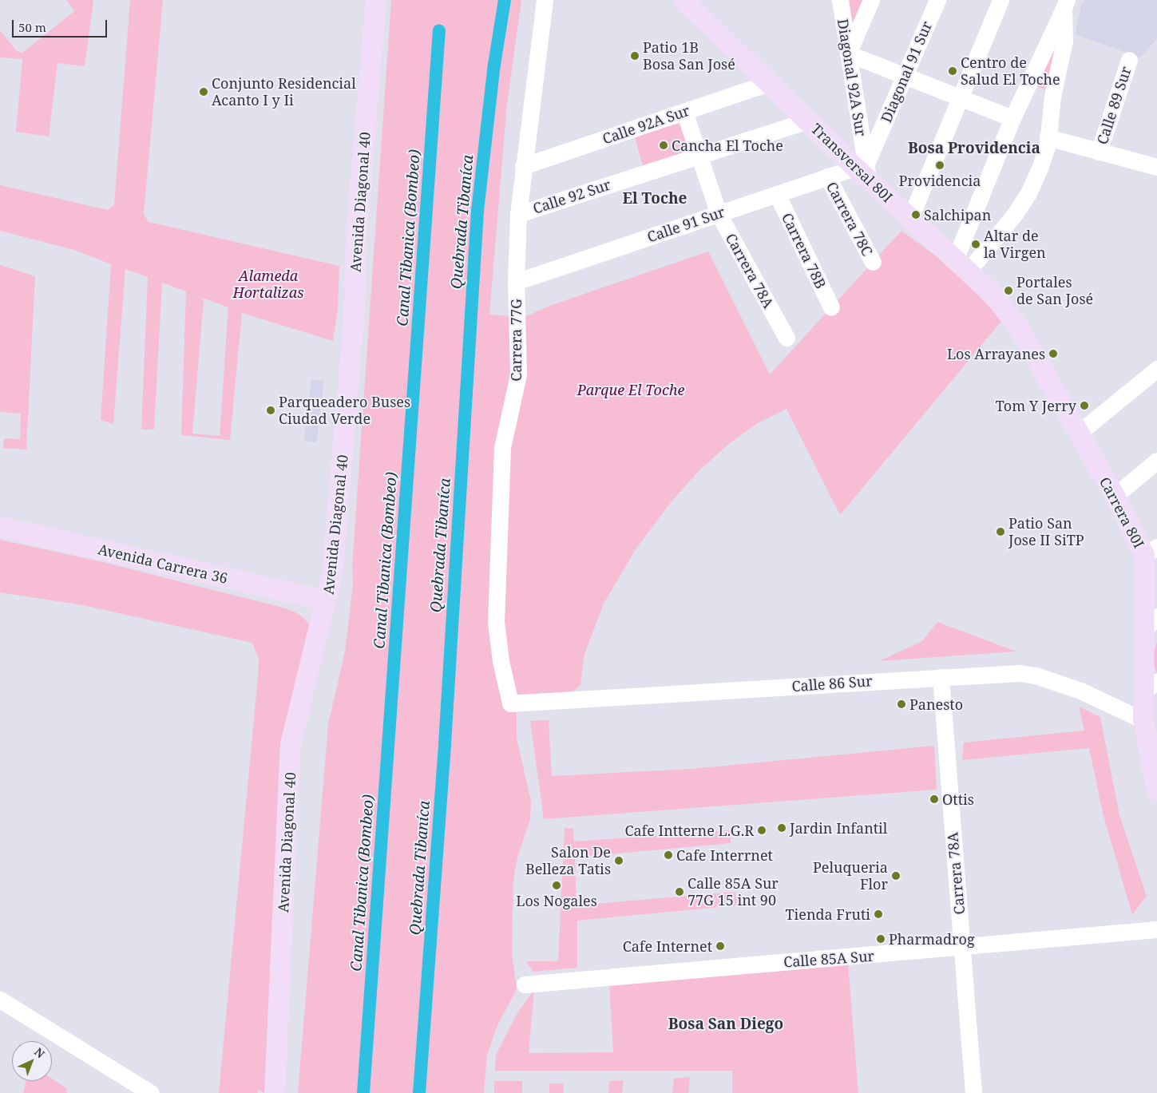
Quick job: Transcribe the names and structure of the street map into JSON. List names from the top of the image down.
{
  "streets": {
    "main road": [
      "Transversal 80I",
      "Avenida Diagonal 40",
      "Carrera 80I",
      "Avenida Carrera 36"
    ],
    "street": [
      "Diagonal 91 Sur",
      "Diagonal 92A Sur",
      "Calle 89 Sur",
      "Calle 92A Sur",
      "Calle 92 Sur",
      "Carrera 78C",
      "Calle 91 Sur",
      "Carrera 78B",
      "Carrera 78A",
      "Carrera 77G",
      "Calle 86 Sur",
      "Calle 85A Sur"
    ]
  },
  "crossings": [
    ["Diagonal 91 Sur", "Diagonal 92A Sur"],
    ["Diagonal 91 Sur", "Transversal 80I"],
    ["Diagonal 91 Sur", "Calle 91 Sur"],
    ["Diagonal 92A Sur", "Transversal 80I"],
    ["Diagonal 92A Sur", "Calle 91 Sur"],
    ["Calle 92A Sur", "Transversal 80I"],
    ["Calle 92A Sur", "Carrera 78A"],
    ["Calle 92A Sur", "Carrera 77G"],
    ["Transversal 80I", "Calle 92 Sur"],
    ["Transversal 80I", "Calle 91 Sur"],
    ["Transversal 80I", "Carrera 80I"],
    ["Calle 92 Sur", "Carrera 78A"],
    ["Calle 92 Sur", "Carrera 77G"],
    ["Avenida Diagonal 40", "Avenida Carrera 36"],
    ["Carrera 78C", "Calle 91 Sur"],
    ["Calle 91 Sur", "Carrera 78B"],
    ["Calle 91 Sur", "Carrera 78A"],
    ["Calle 91 Sur", "Carrera 77G"],
    ["Carrera 78A", "Calle 86 Sur"],
    ["Carrera 78A", "Calle 85A Sur"],
    ["Carrera 77G", "Calle 86 Sur"],
    ["Carrera 80I", "Calle 86 Sur"]
  ],
  "districts": ["Bosa Providencia", "El Toche", "Bosa San Diego"],
  "water": ["Quebrada Tibaníca", "Canal Tibanica (Bombeo)"],
  "parks": ["Alameda Hortalizas", "Parque El Toche"],
  "places": [
    "Patio 1B Bosa San José",
    "Centro de Salud El Toche",
    "Conjunto Residencial Acanto I y Ii",
    "Cancha El Toche",
    "Providencia",
    "Salchipan",
    "Altar de la Virgen",
    "Portales de San José",
    "Los Arrayanes",
    "Tom Y Jerry",
    "Parqueadero Buses Ciudad Verde",
    "Patio San Jose II SiTP",
    "Panesto",
    "Ottis",
    "Jardin Infantil",
    "Cafe Intterne L.G.R",
    "Cafe Interrnet",
    "Salon De Belleza Tatis",
    "Peluqueria Flor",
    "Los Nogales",
    "Calle 85A Sur 77G 15 int 90",
    "Tienda Fruti",
    "Pharmadrog",
    "Cafe Internet"
  ],
  "scale_bar": "50 m",
  "north": "top right"
}
